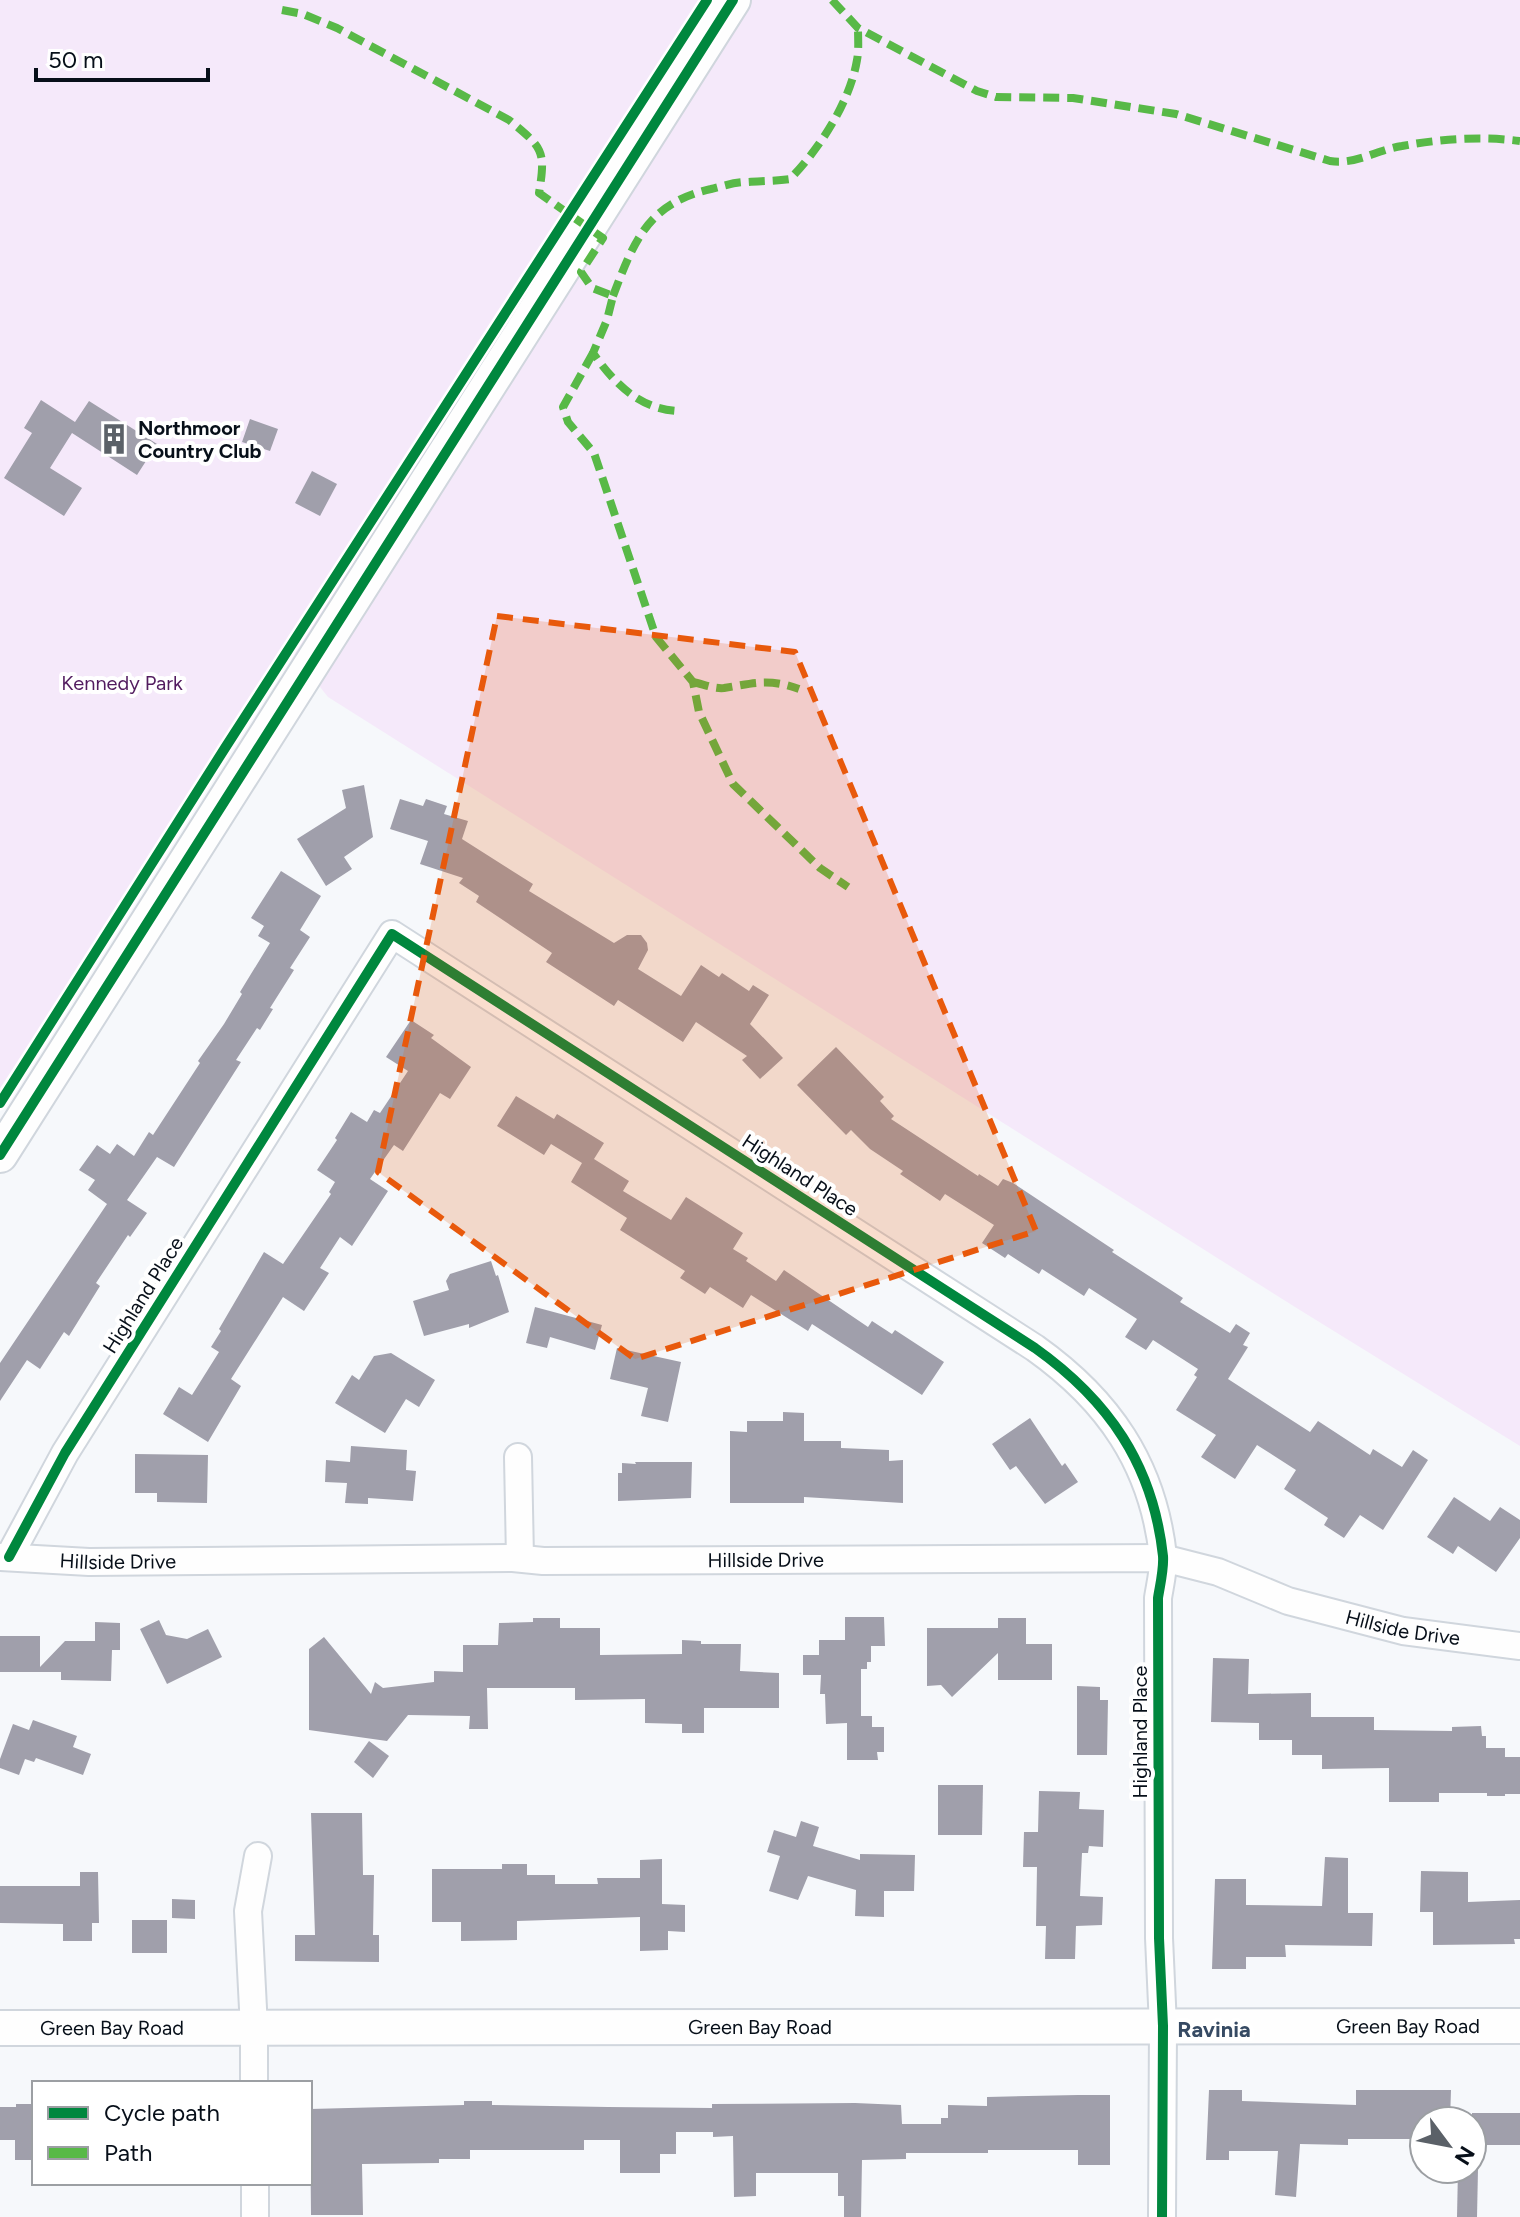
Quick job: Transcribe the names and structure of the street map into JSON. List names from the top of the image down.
{
  "streets": {
    "main road": ["Green Bay Road"],
    "street": ["Highland Place", "Hillside Drive"]
  },
  "crossings": [
    ["Highland Place", "Hillside Drive"],
    ["Highland Place", "Green Bay Road"]
  ],
  "districts": ["Ravinia"],
  "parks": ["Kennedy Park"],
  "places": {
    "building": ["Northmoor Country Club"]
  },
  "legend": ["Cycle path", "Path"],
  "scale_bar": "50 m",
  "north": "bottom right"
}
